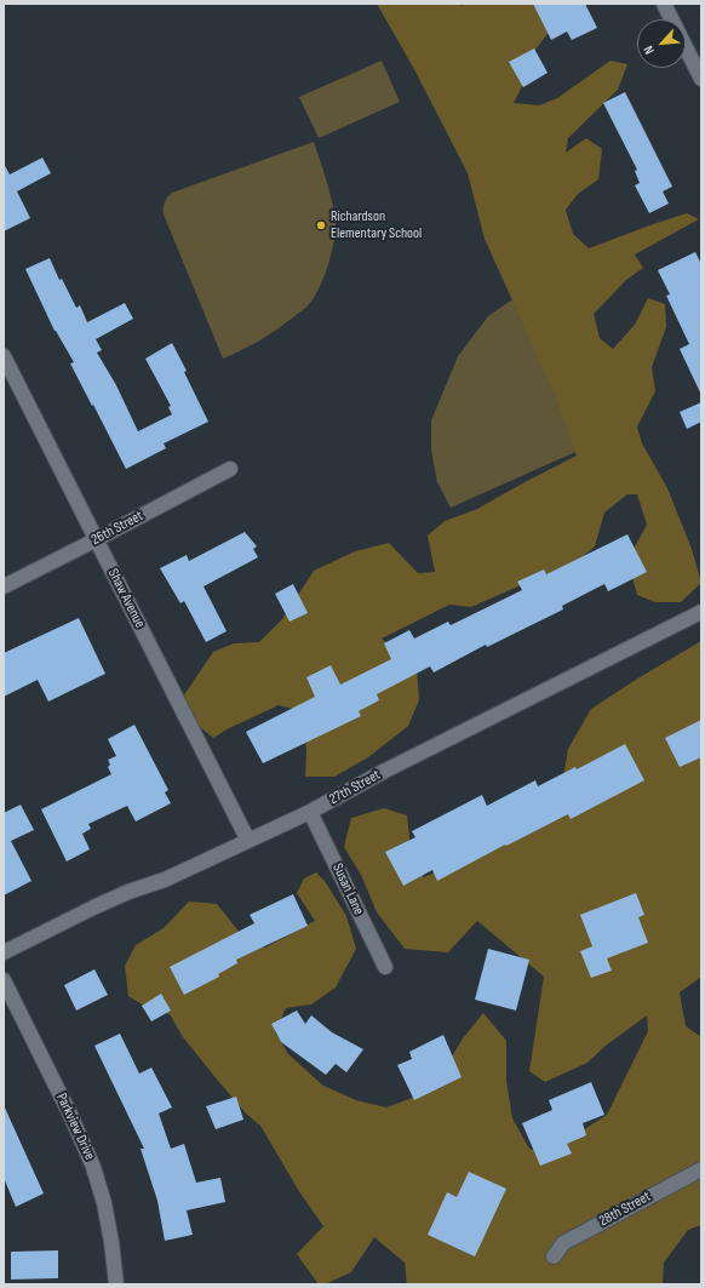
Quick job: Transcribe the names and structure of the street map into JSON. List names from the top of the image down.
{
  "streets": {
    "street": [
      "26th Street",
      "Shaw Avenue",
      "27th Street",
      "Susan Lane",
      "Parkview Drive",
      "28th Street"
    ]
  },
  "crossings": [
    ["26th Street", "Shaw Avenue"],
    ["Shaw Avenue", "27th Street"],
    ["27th Street", "Susan Lane"]
  ],
  "places": ["Richardson Elementary School"],
  "north": "bottom left"
}
